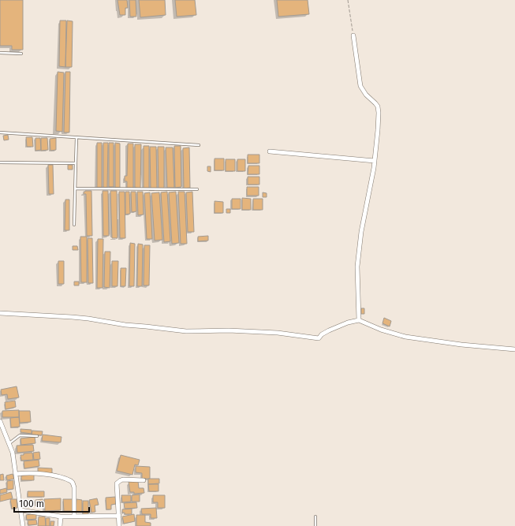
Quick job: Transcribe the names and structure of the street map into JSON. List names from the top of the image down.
{
  "scale_bar": "100 m"
}
